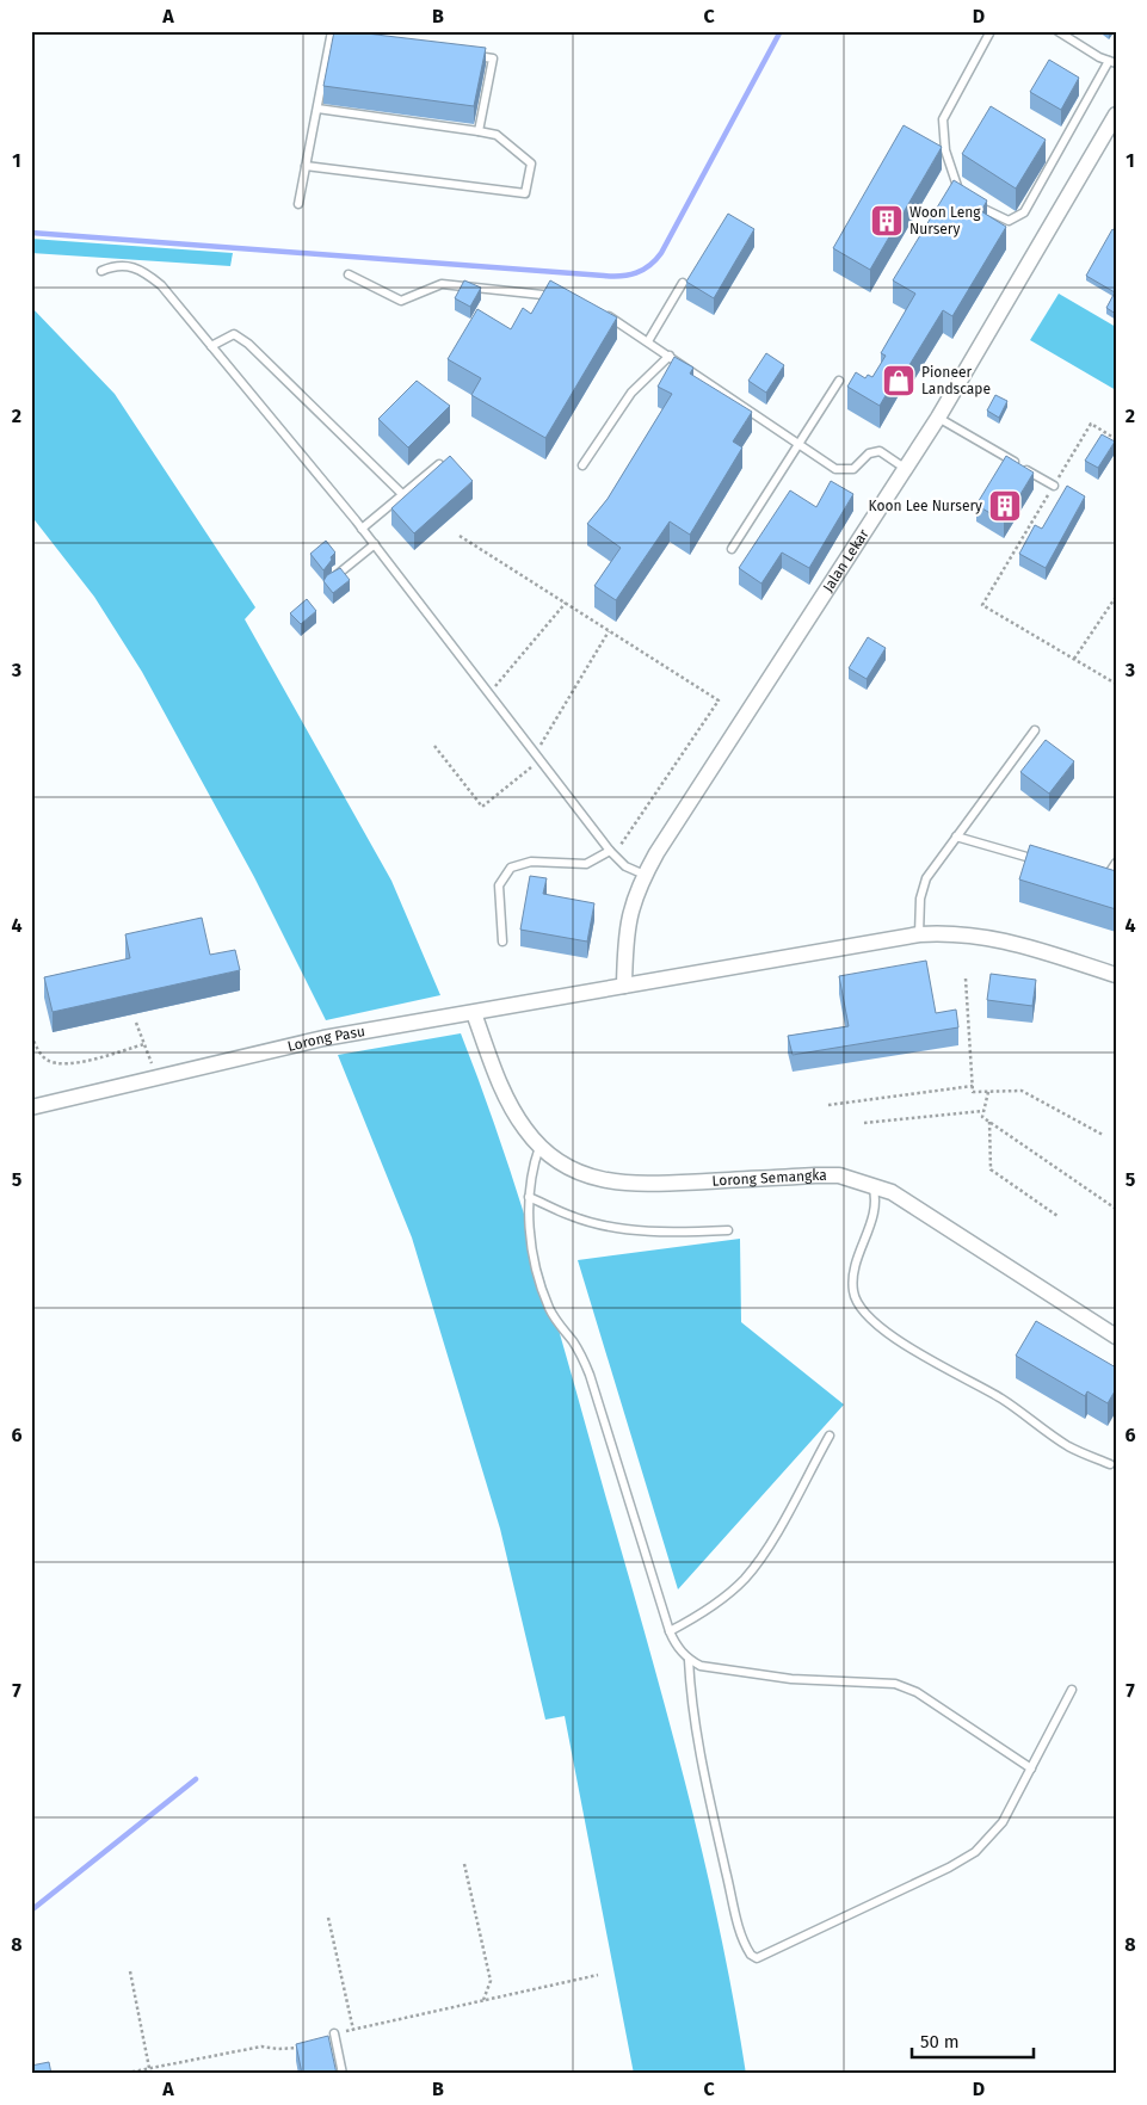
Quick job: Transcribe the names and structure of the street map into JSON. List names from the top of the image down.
{
  "streets": {
    "street": ["Jalan Lekar", "Lorong Pasu", "Lorong Semangka"]
  },
  "crossings": [
    ["Jalan Lekar", "Lorong Pasu"],
    ["Lorong Pasu", "Lorong Semangka"]
  ],
  "places": {
    "building": ["Woon Leng Nursery", "Koon Lee Nursery"],
    "shop": ["Pioneer Landscape"]
  },
  "scale_bar": "50 m",
  "grid": {
    "columns": [
      "A",
      "B",
      "C",
      "D"
    ],
    "rows": [
      "1",
      "2",
      "3",
      "4",
      "5",
      "6",
      "7",
      "8"
    ]
  }
}
